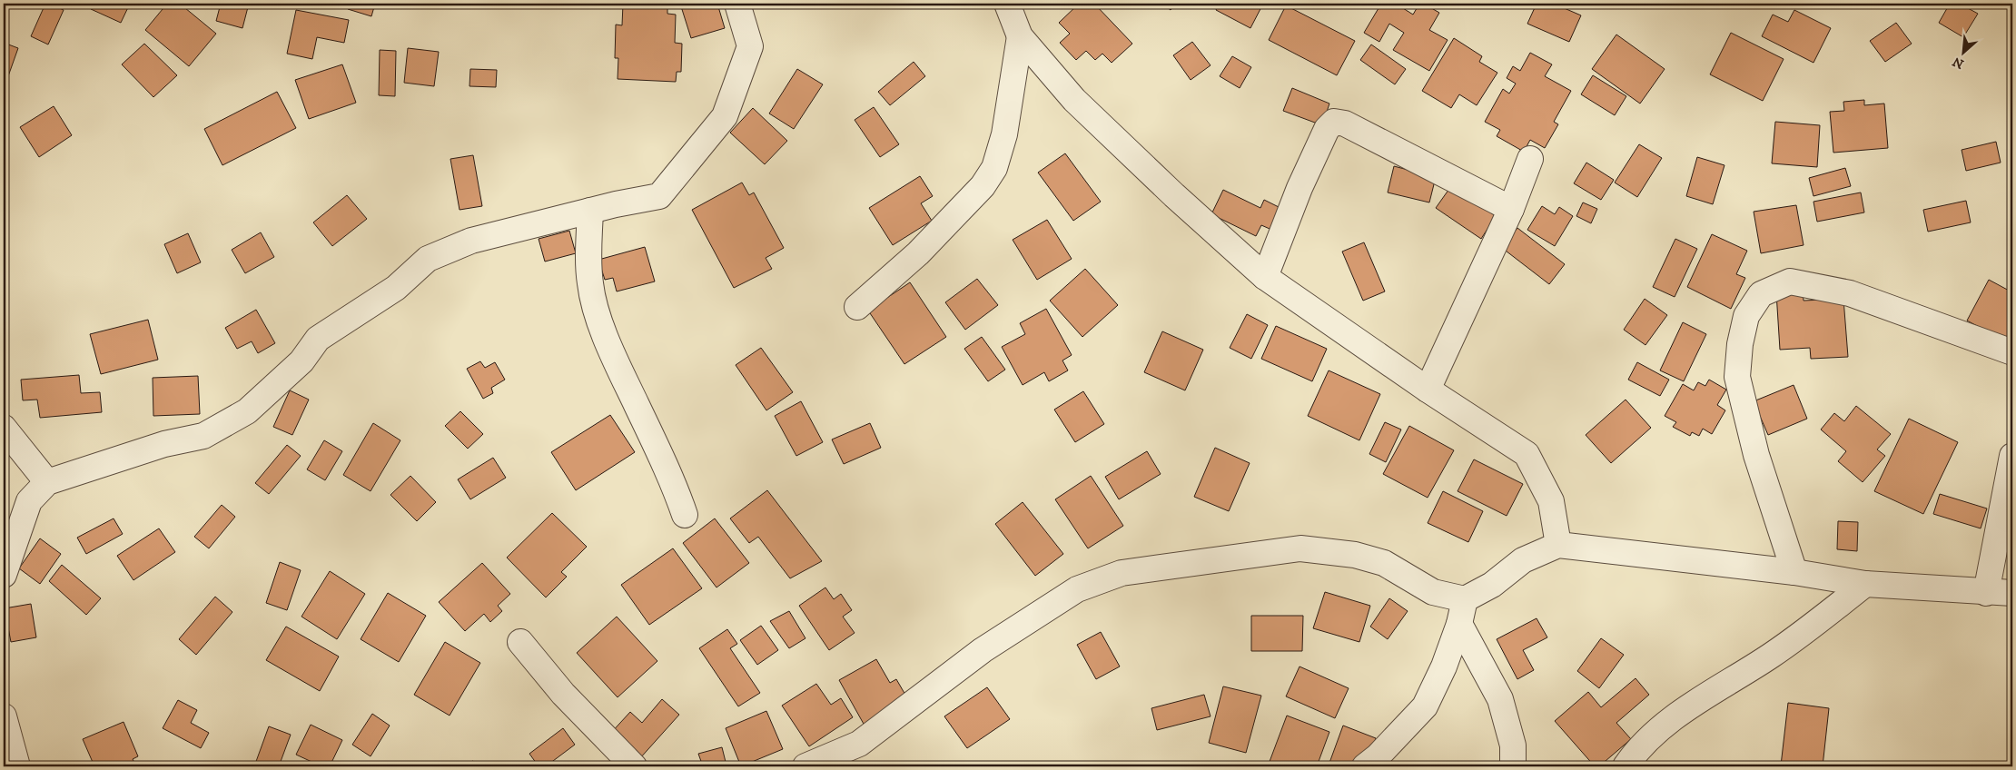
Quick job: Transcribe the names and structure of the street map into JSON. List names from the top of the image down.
{
  "north": "bottom left"
}
